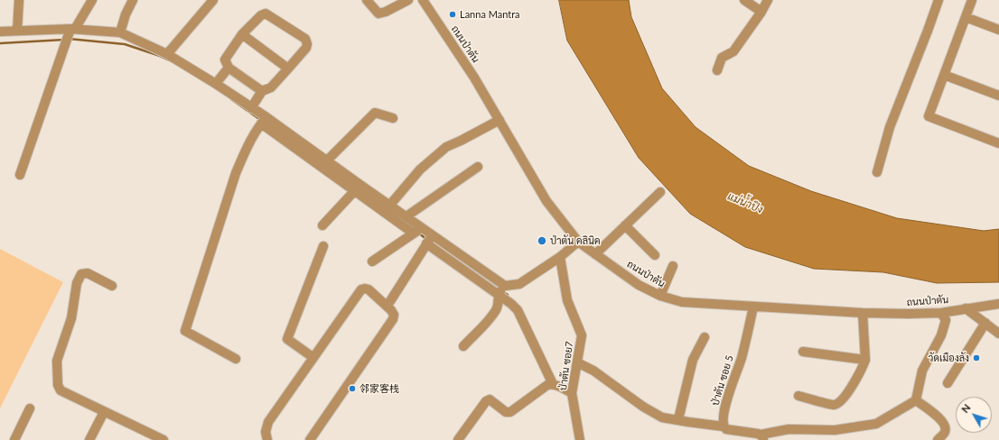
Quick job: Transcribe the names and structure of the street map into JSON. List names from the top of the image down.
{
  "streets": {
    "street": ["ถนนป่าตัน", "ป่าตัน ซอย7", "ป่าตัน ซอย 5"]
  },
  "crossings": [
    ["ถนนป่าตัน", "ป่าตัน ซอย 5"]
  ],
  "water": ["แม่น้ำปิง"],
  "places": [
    "Lanna Mantra",
    "ป่าตัน คลินิค",
    "วัดเมืองลัง",
    "邻家客栈"
  ],
  "north": "top left"
}
